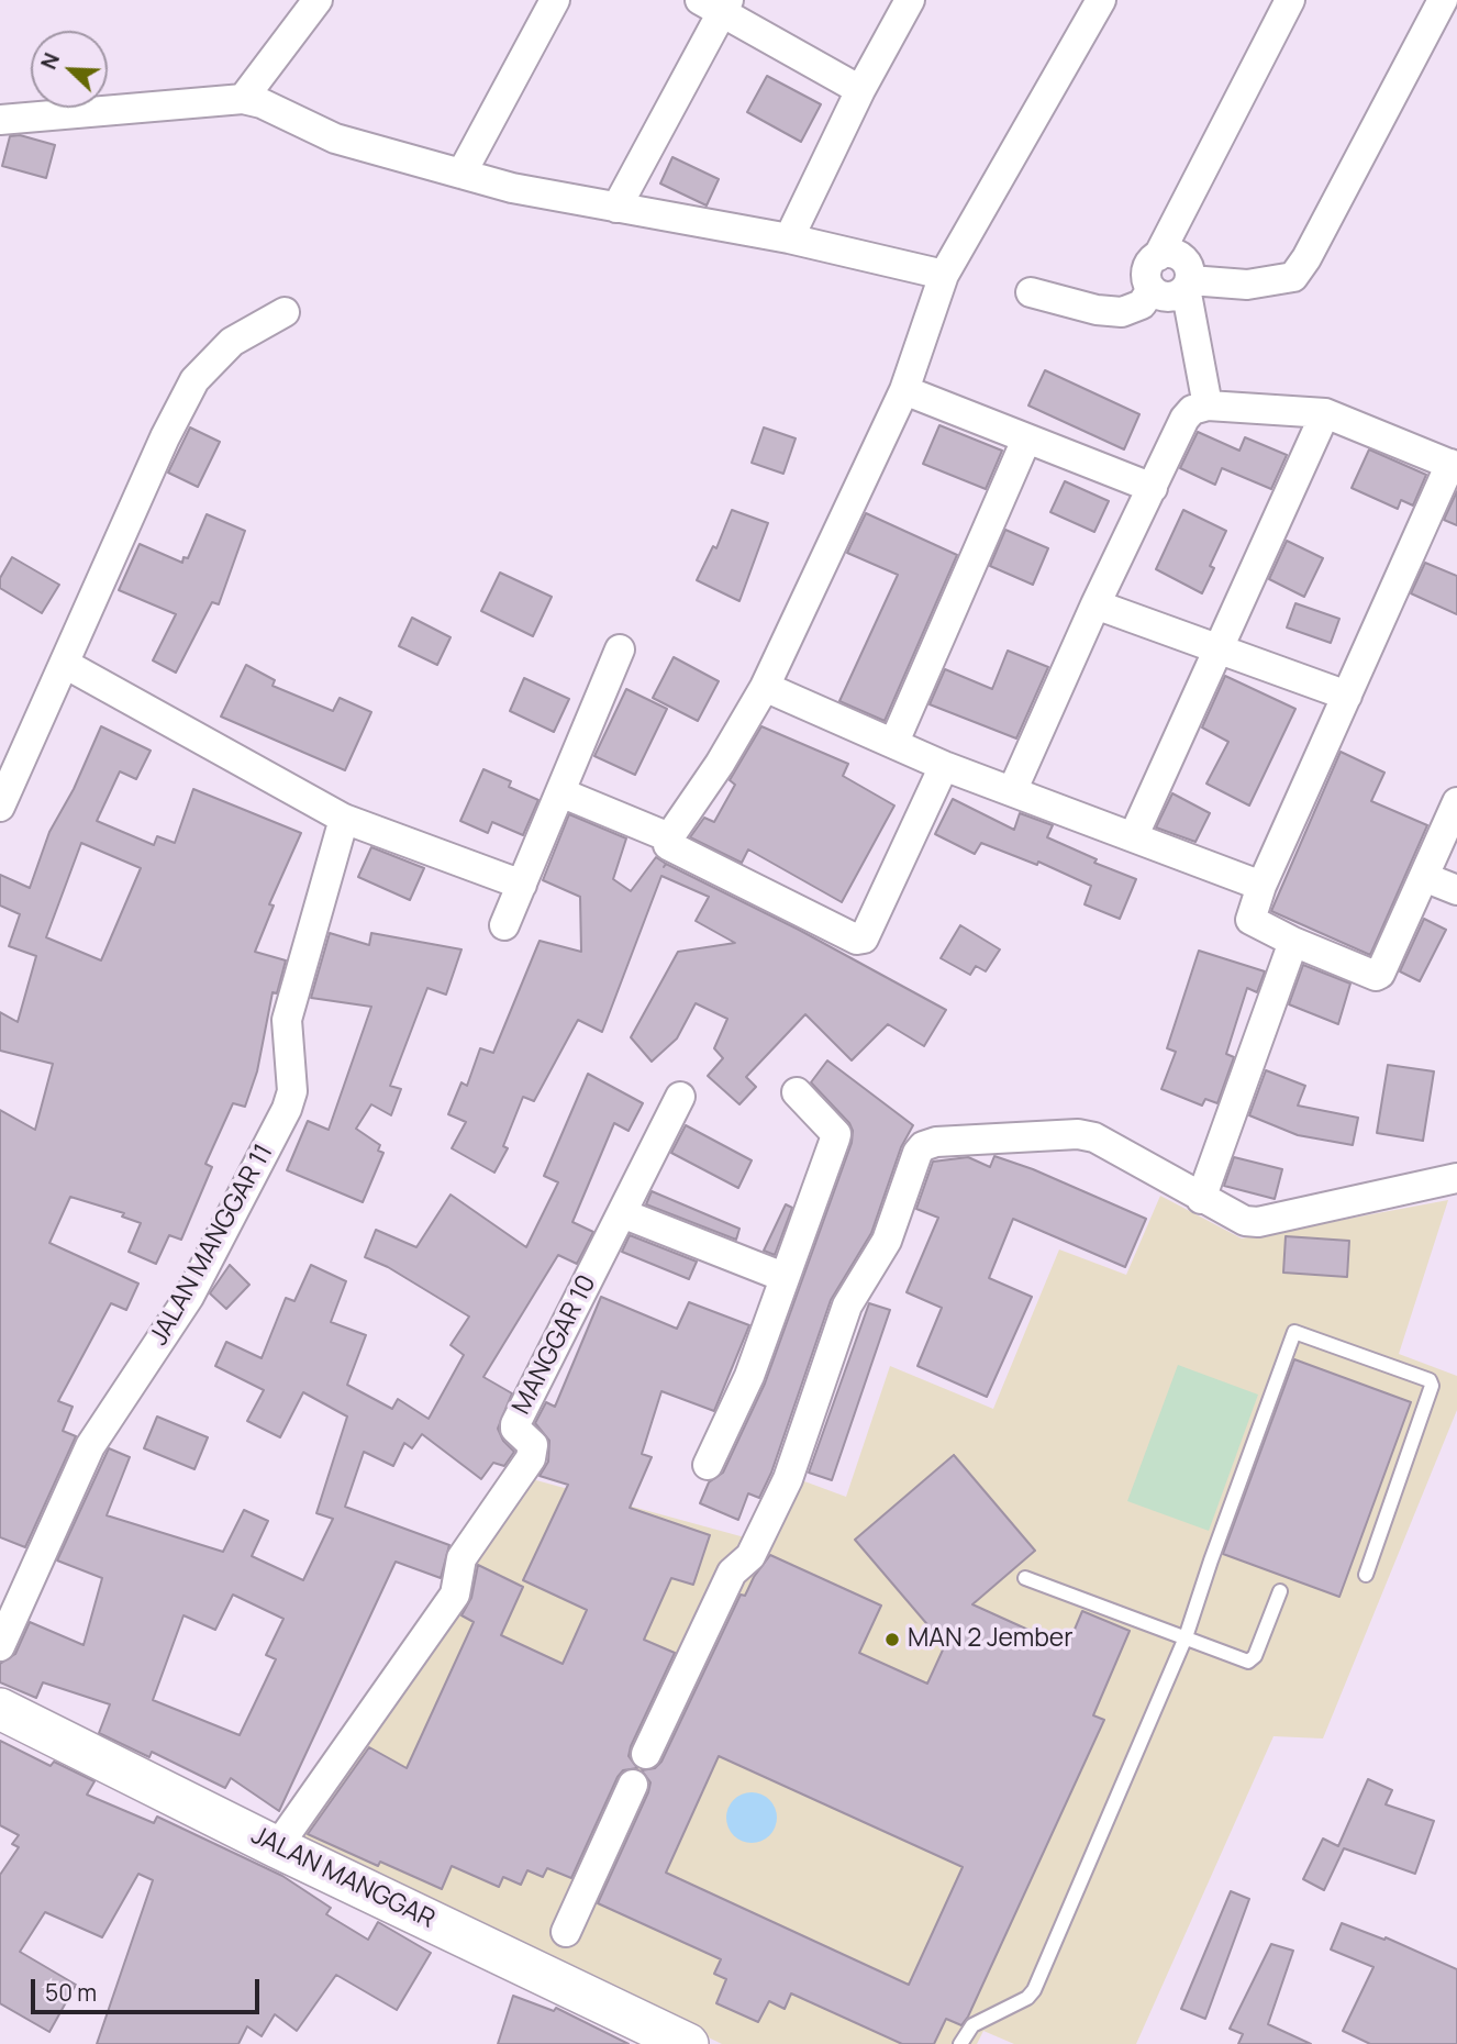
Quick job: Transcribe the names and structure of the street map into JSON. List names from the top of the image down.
{
  "streets": {
    "main road": ["JALAN MANGGAR"],
    "street": ["JALAN MANGGAR 11", "MANGGAR 10"]
  },
  "crossings": [
    ["MANGGAR 10", "JALAN MANGGAR"]
  ],
  "places": ["MAN 2 Jember"],
  "scale_bar": "50 m",
  "north": "top left"
}
